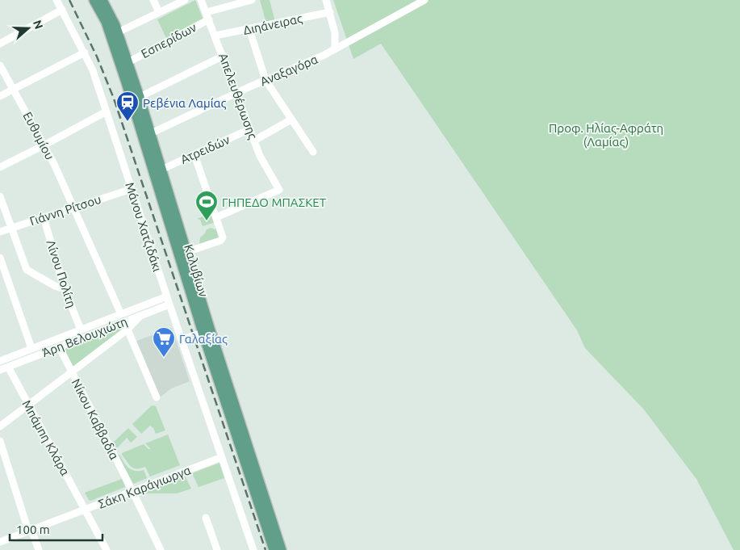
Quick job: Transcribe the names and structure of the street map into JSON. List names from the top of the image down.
{
  "streets": {
    "main road": ["Καλυβίων"],
    "street": [
      "Διηάνειρας",
      "Εσπερίδων",
      "Αναξαγόρα",
      "Απελευθέρωσης",
      "Ευθυμίου",
      "Ατρειδών",
      "Γιάννη Ρίτσου",
      "Μάνου Χατζιδάκι",
      "Λίνου Πολίτη",
      "Άρη Βελουχιώτη",
      "Νίκου Καββαδία",
      "Μπάμπη Κλάρα",
      "Σάκη Καράγιωργα"
    ]
  },
  "crossings": [
    ["Διηάνειρας", "Απελευθέρωσης"],
    ["Εσπερίδων", "Απελευθέρωσης"],
    ["Εσπερίδων", "Καλυβίων"],
    ["Αναξαγόρα", "Απελευθέρωσης"],
    ["Αναξαγόρα", "Καλυβίων"],
    ["Απελευθέρωσης", "Ατρειδών"],
    ["Ευθυμίου", "Γιάννη Ρίτσου"],
    ["Ευθυμίου", "Άρη Βελουχιώτη"],
    ["Ατρειδών", "Καλυβίων"],
    ["Γιάννη Ρίτσου", "Μάνου Χατζιδάκι"],
    ["Γιάννη Ρίτσου", "Λίνου Πολίτη"],
    ["Μάνου Χατζιδάκι", "Άρη Βελουχιώτη"],
    ["Μάνου Χατζιδάκι", "Σάκη Καράγιωργα"],
    ["Λίνου Πολίτη", "Άρη Βελουχιώτη"],
    ["Άρη Βελουχιώτη", "Νίκου Καββαδία"],
    ["Άρη Βελουχιώτη", "Μπάμπη Κλάρα"],
    ["Νίκου Καββαδία", "Σάκη Καράγιωργα"],
    ["Μπάμπη Κλάρα", "Σάκη Καράγιωργα"]
  ],
  "parks": ["Προφ. Ηλίας-Αφράτη (Λαμίας)"],
  "places": {
    "station": ["Ρεβένια Λαμίας"],
    "sports": ["ΓΗΠΕΔΟ ΜΠΑΣΚΕΤ"],
    "supermarket": ["Γαλαξίας"]
  },
  "scale_bar": "100 m",
  "north": "right"
}
